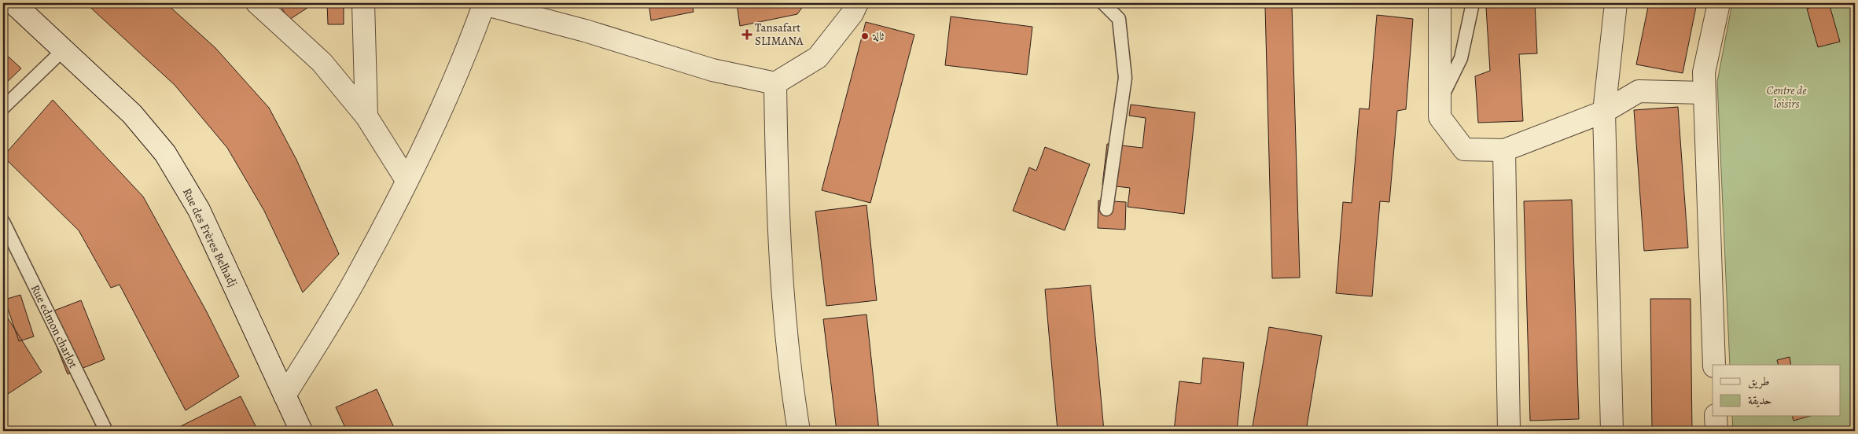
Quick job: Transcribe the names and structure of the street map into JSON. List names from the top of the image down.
{
  "streets": {
    "street": ["Rue des Frères Belhadj"],
    "lane": ["Rue edmon charlot"]
  },
  "parks": ["Centre de loisirs"],
  "places": {
    "health": ["Tansafart SLIMANA"],
    "other": ["ثالة"]
  },
  "legend": ["طريق", "حديقة"]
}
